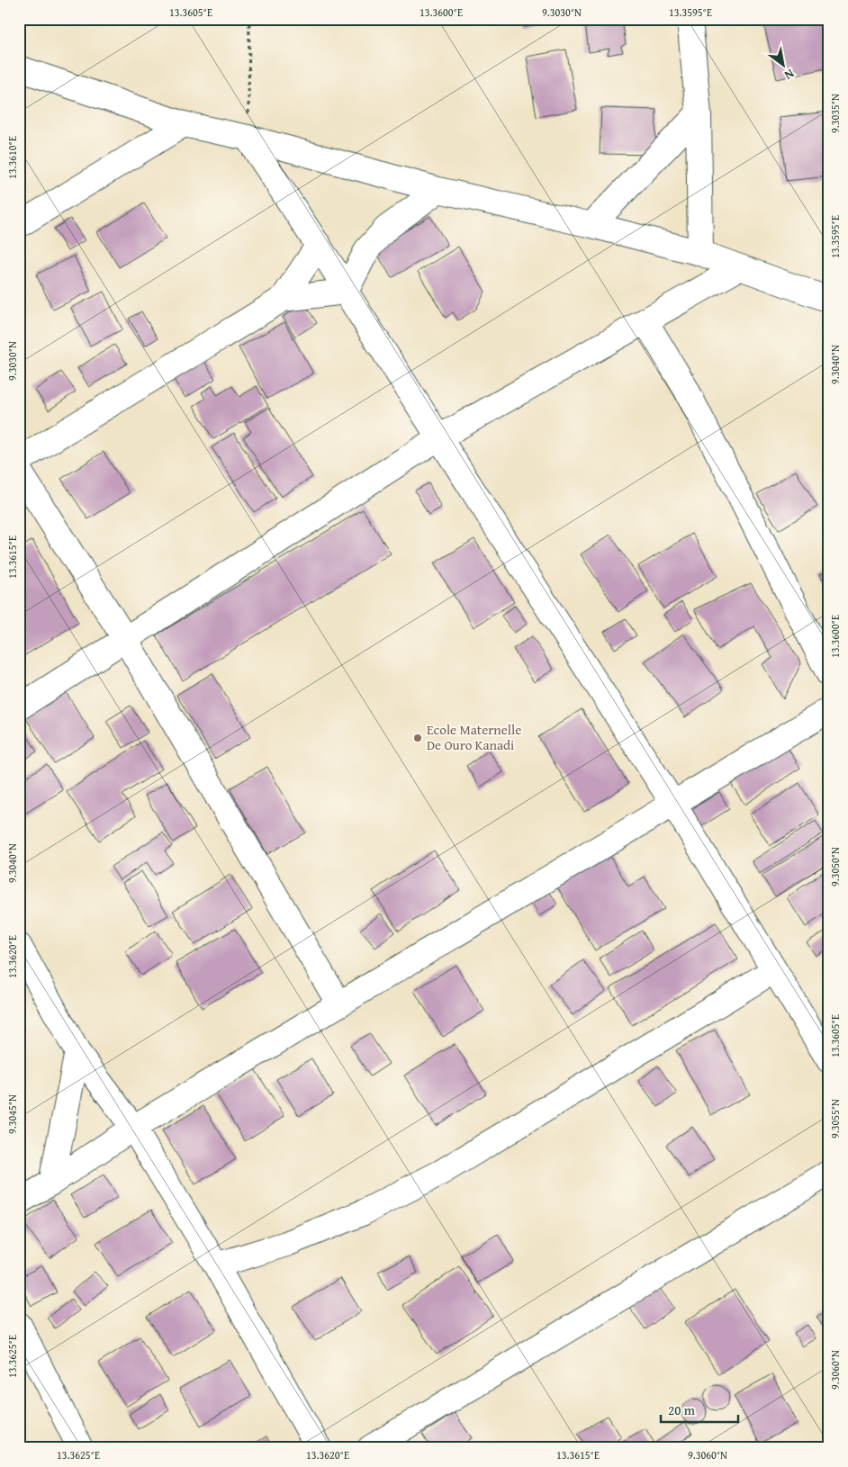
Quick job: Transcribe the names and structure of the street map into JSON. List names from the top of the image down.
{
  "places": ["Ecole Maternelle De Ouro Kanadi"],
  "scale_bar": "20 m",
  "north": "bottom right",
  "coordinates": [
    "13.3605°E",
    "13.3600°E",
    "9.3030°N",
    "13.3595°E",
    "9.3035°N",
    "13.3610°E",
    "9.3040°N",
    "13.3615°E",
    "9.3050°N",
    "13.3620°E",
    "9.3045°N",
    "9.3055°N",
    "13.3625°E",
    "9.3060°N"
  ]
}
